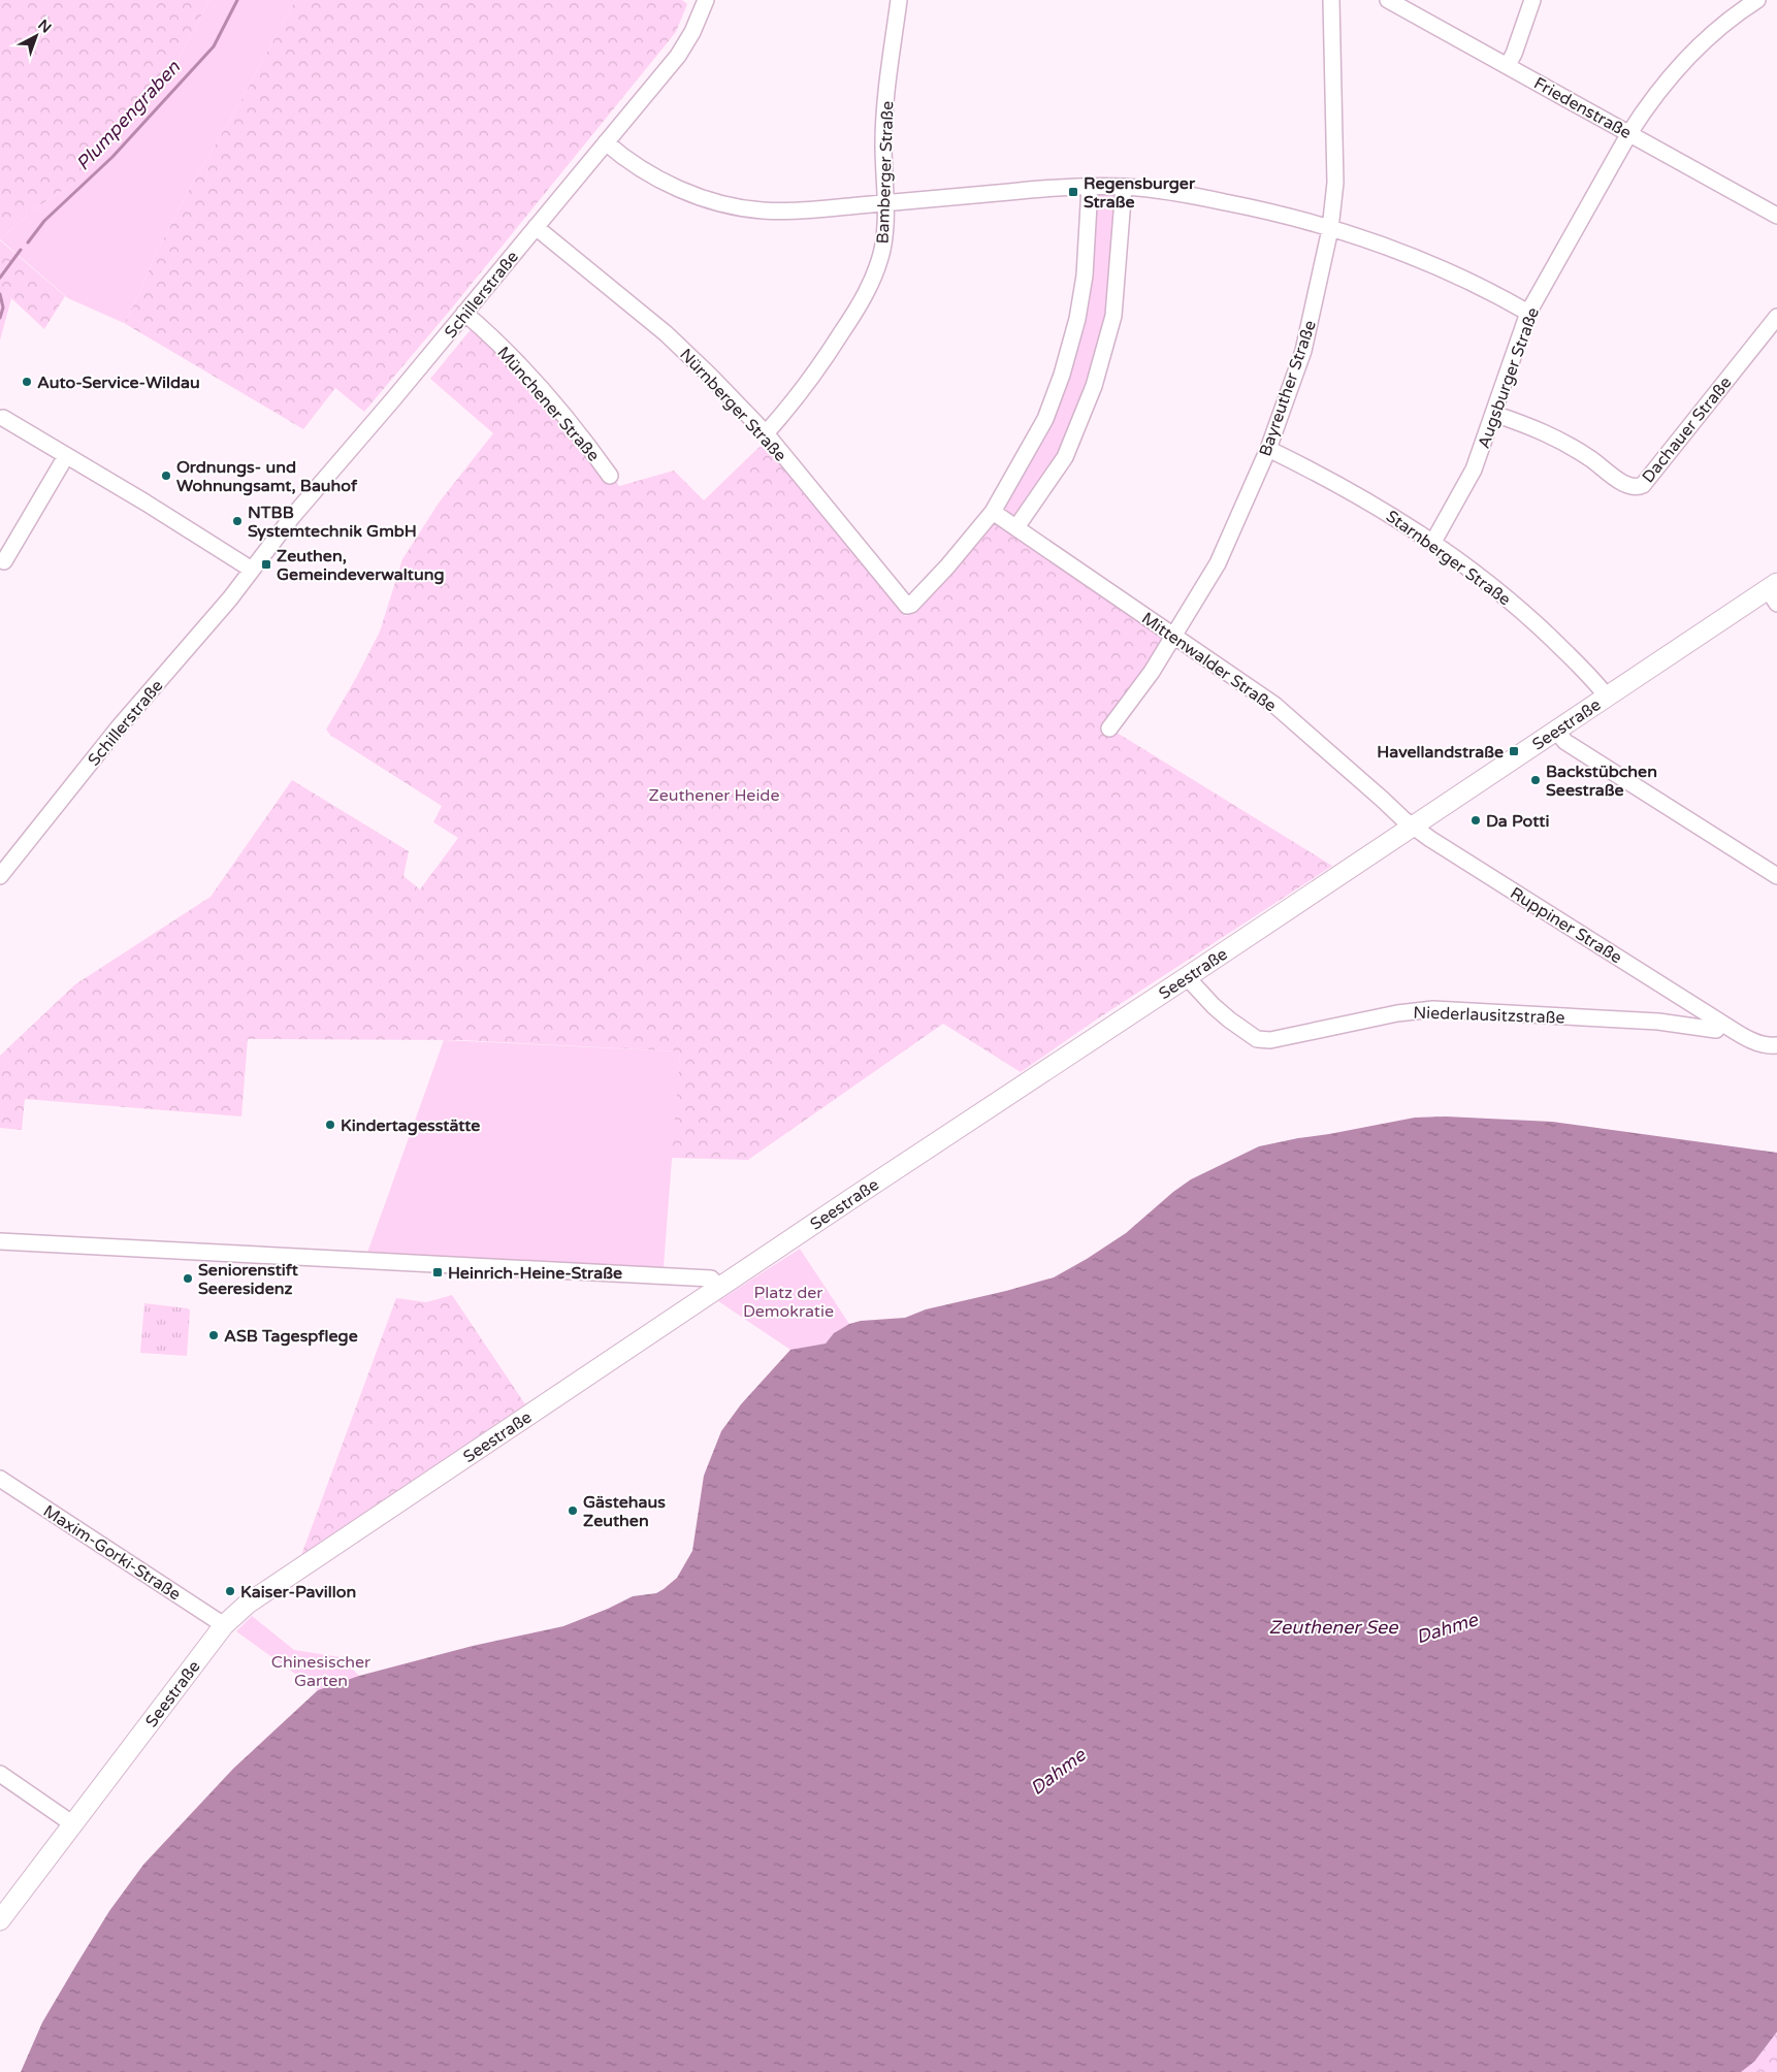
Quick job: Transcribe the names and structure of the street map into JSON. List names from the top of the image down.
{
  "streets": {
    "main road": ["Seestraße"],
    "street": [
      "Friedenstraße",
      "Bamberger Straße",
      "Schillerstraße",
      "Augsburger Straße",
      "Bayreuther Straße",
      "Münchener Straße",
      "Nürnberger Straße",
      "Dachauer Straße",
      "Starnberger Straße",
      "Mittenwalder Straße",
      "Ruppiner Straße",
      "Niederlausitzstraße",
      "Maxim-Gorki-Straße"
    ]
  },
  "crossings": [
    ["Friedenstraße", "Augsburger Straße"],
    ["Bamberger Straße", "Nürnberger Straße"],
    ["Schillerstraße", "Münchener Straße"],
    ["Schillerstraße", "Nürnberger Straße"],
    ["Augsburger Straße", "Dachauer Straße"],
    ["Augsburger Straße", "Starnberger Straße"],
    ["Bayreuther Straße", "Starnberger Straße"],
    ["Bayreuther Straße", "Mittenwalder Straße"],
    ["Nürnberger Straße", "Mittenwalder Straße"],
    ["Starnberger Straße", "Seestraße"],
    ["Mittenwalder Straße", "Seestraße"],
    ["Mittenwalder Straße", "Ruppiner Straße"],
    ["Seestraße", "Ruppiner Straße"],
    ["Seestraße", "Niederlausitzstraße"],
    ["Seestraße", "Maxim-Gorki-Straße"],
    ["Ruppiner Straße", "Niederlausitzstraße"]
  ],
  "water": ["Plumpengraben", "Zeuthener See", "Dahme"],
  "parks": ["Zeuthener Heide", "Platz der Demokratie", "Chinesischer Garten"],
  "places": {
    "transit": [
      "Regensburger Straße",
      "Zeuthen, Gemeindeverwaltung",
      "Havellandstraße",
      "Heinrich-Heine-Straße"
    ],
    "other": [
      "Auto-Service-Wildau",
      "Ordnungs- und Wohnungsamt, Bauhof",
      "NTBB Systemtechnik GmbH",
      "Backstübchen Seestraße",
      "Da Potti",
      "Kindertagesstätte",
      "Seniorenstift Seeresidenz",
      "ASB Tagespflege",
      "Gästehaus Zeuthen",
      "Kaiser-Pavillon"
    ]
  },
  "north": "top right"
}
